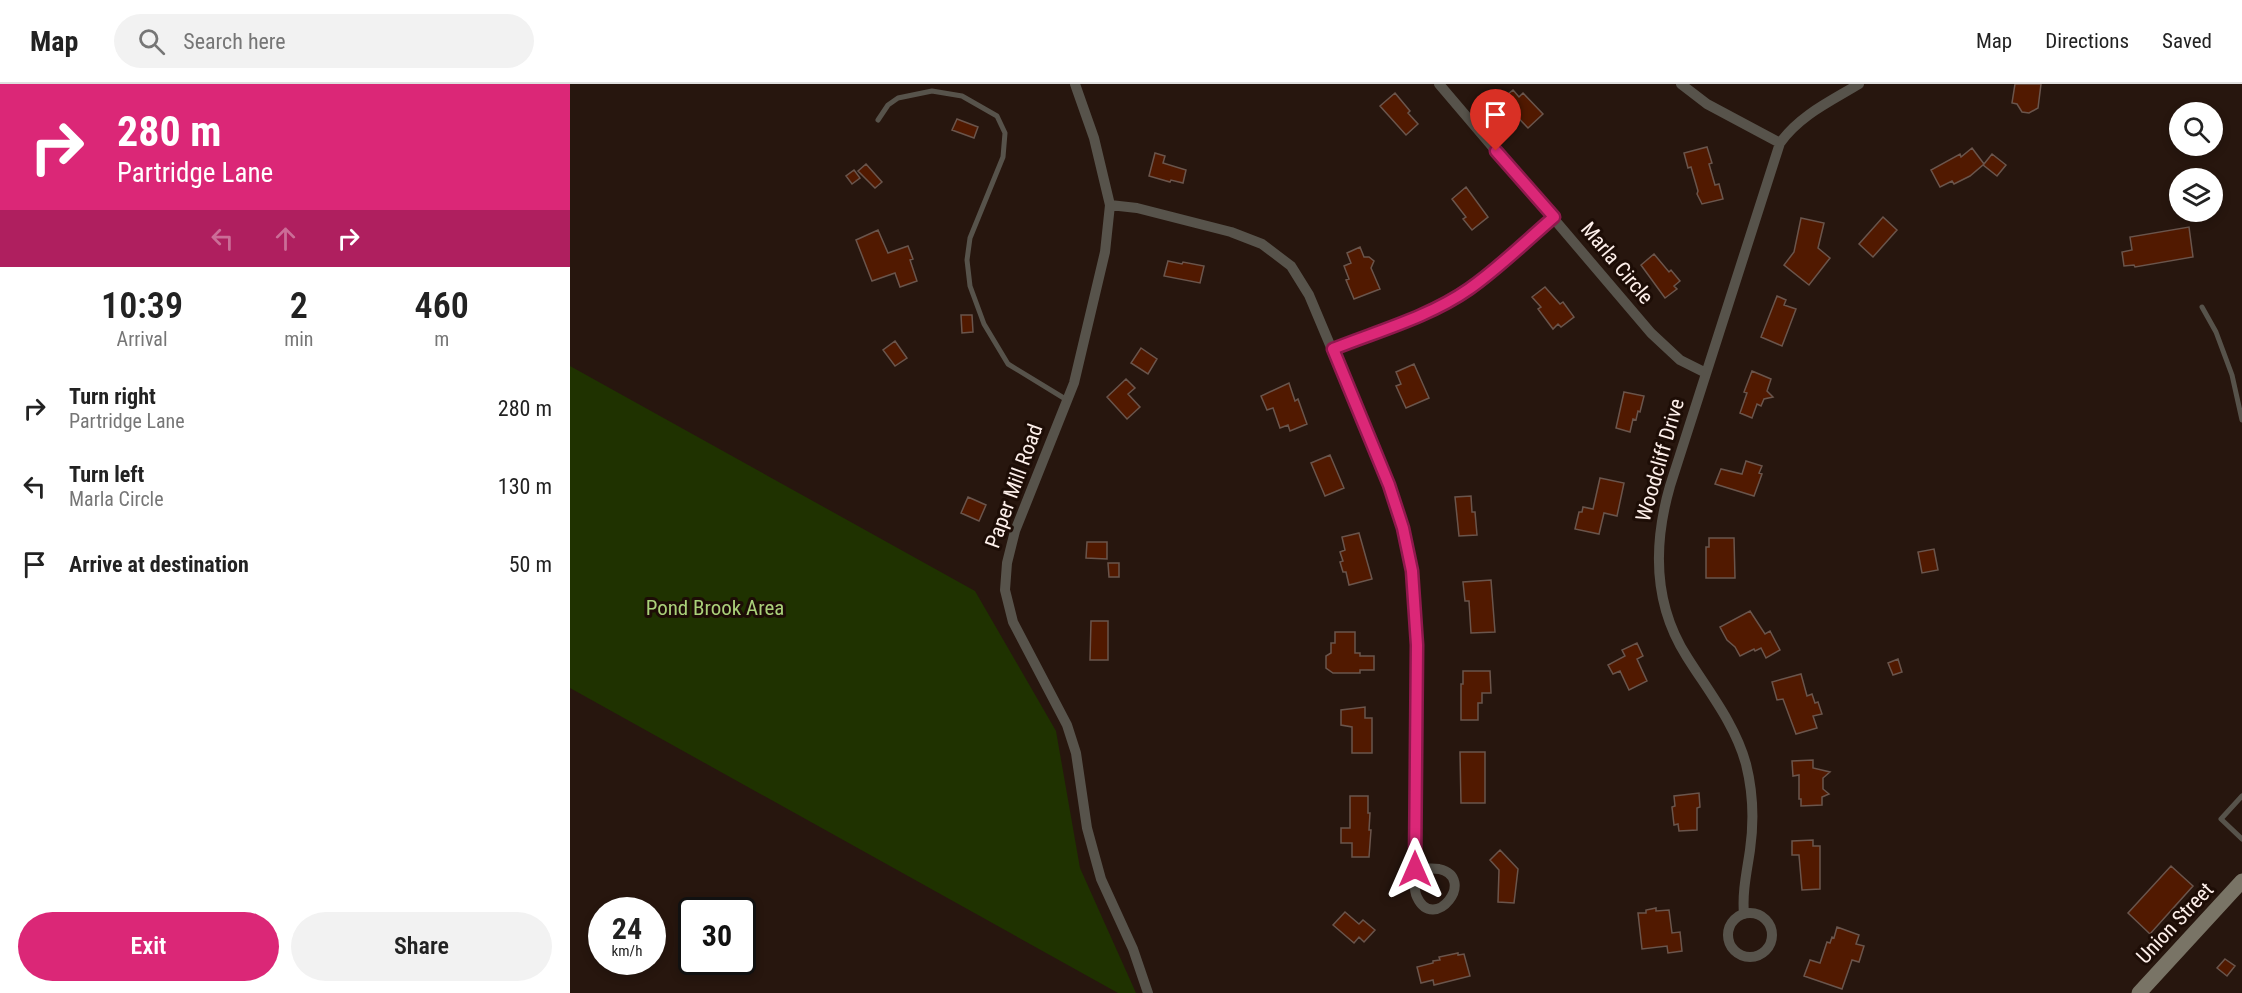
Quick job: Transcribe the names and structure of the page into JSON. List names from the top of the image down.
{
  "streets": {
    "main road": ["Union Street"],
    "street": ["Marla Circle", "Woodcliff Drive", "Paper Mill Road"]
  },
  "crossings": [
    ["Marla Circle", "Woodcliff Drive"]
  ],
  "parks": ["Pond Brook Area"],
  "page": {
    "header": "Map",
    "search": "Search here",
    "nav": ["Map", "Directions", "Saved"],
    "turn": ["280 m", "Partridge Lane"],
    "eta": [
      "10:39",
      "Arrival",
      "2",
      "min",
      "460",
      "m"
    ],
    "list": [
      {
        "name": "Turn right",
        "note": "Partridge Lane",
        "value": "280 m"
      },
      {
        "name": "Turn left",
        "note": "Marla Circle",
        "value": "130 m"
      },
      {
        "name": "Arrive at destination",
        "value": "50 m"
      }
    ],
    "speed": "24 km/h",
    "limit": "30",
    "buttons": ["Exit", "Share"]
  }
}
